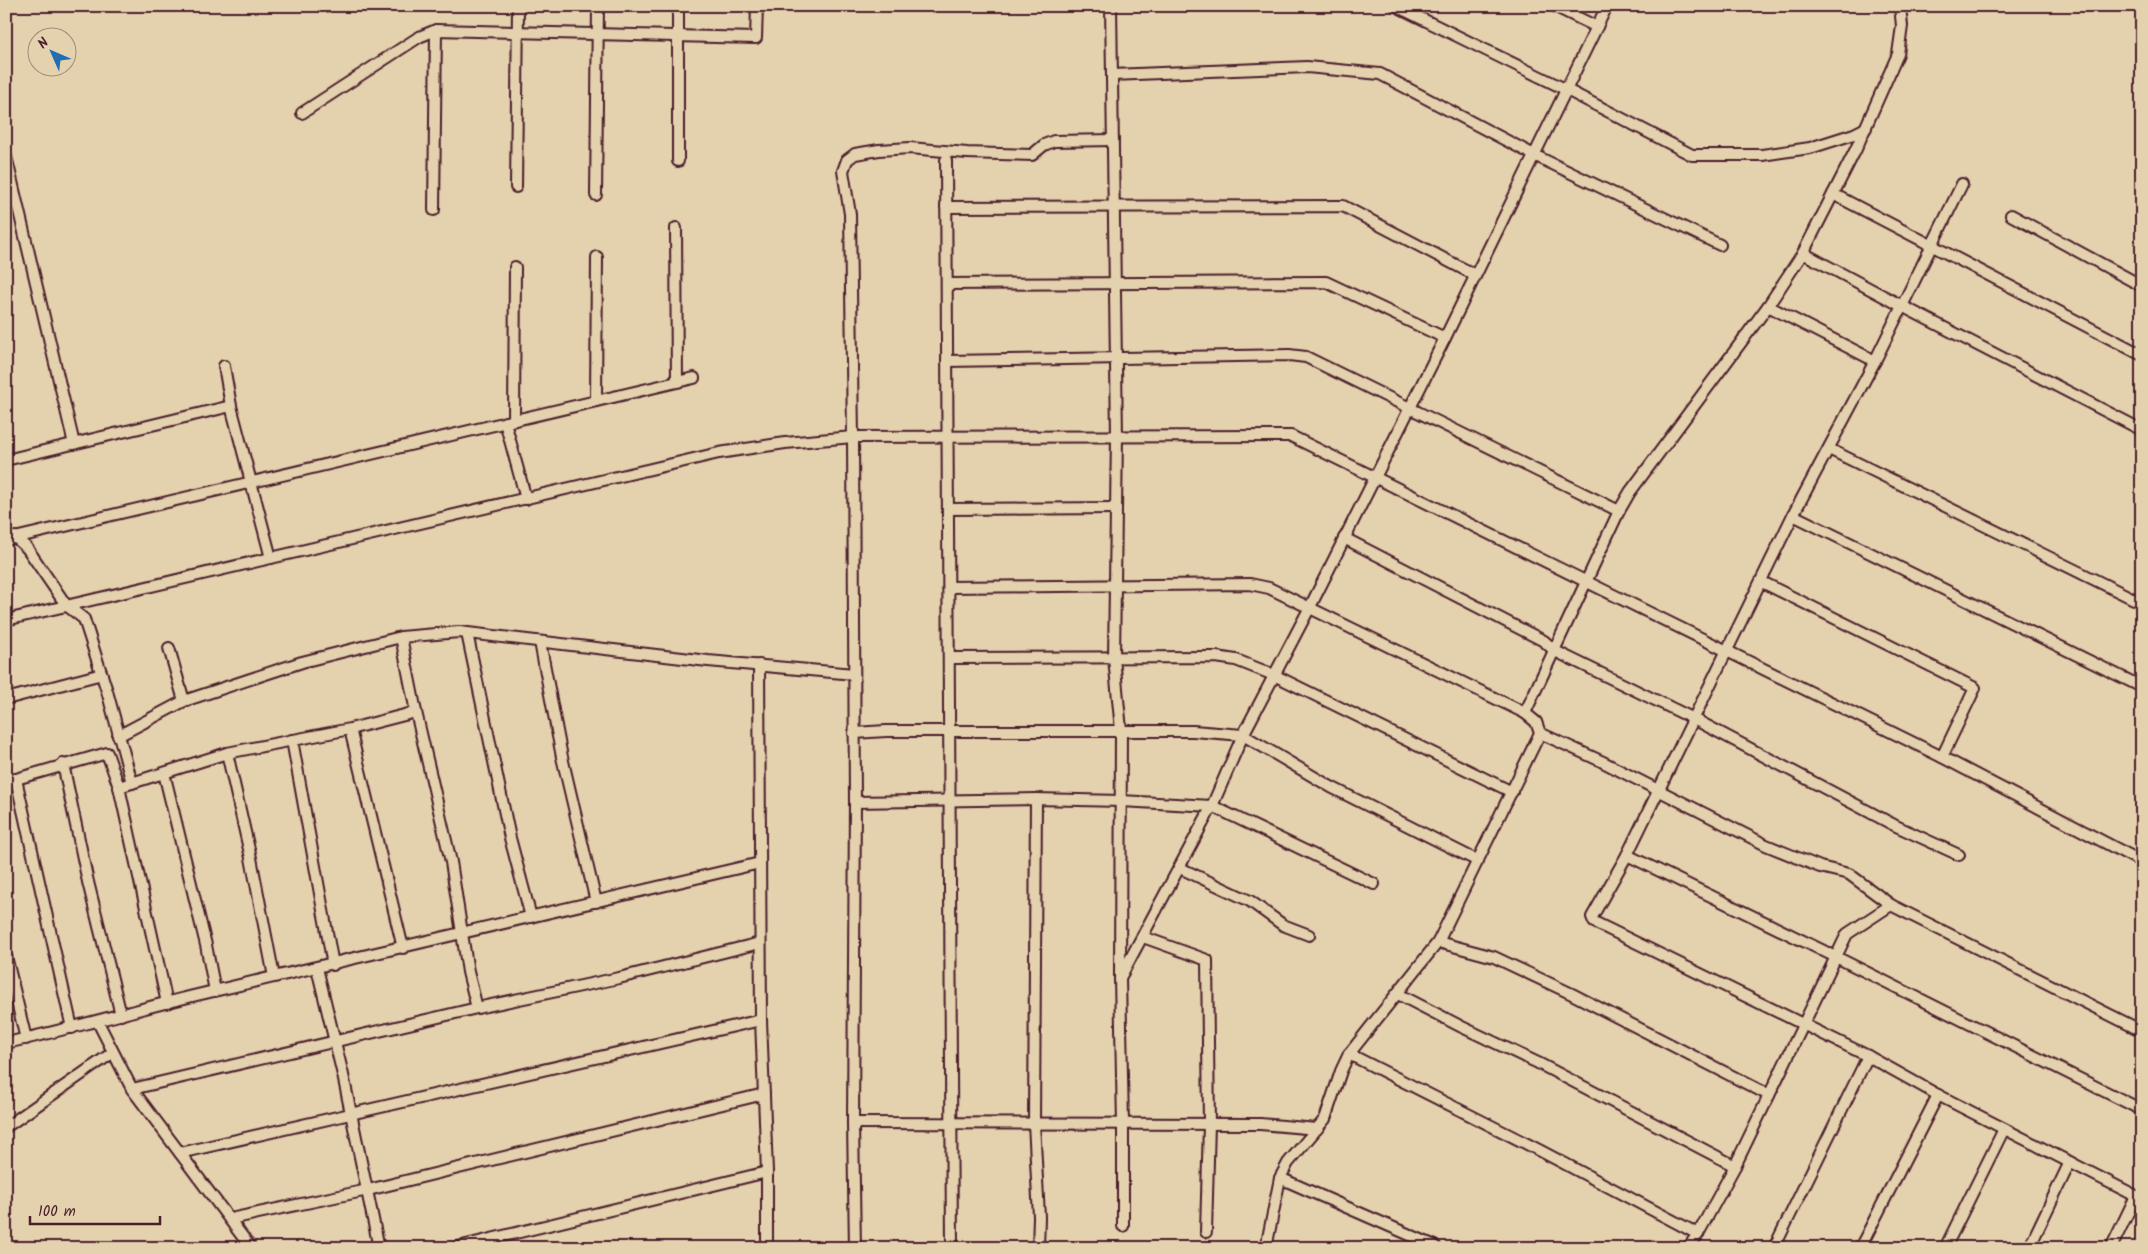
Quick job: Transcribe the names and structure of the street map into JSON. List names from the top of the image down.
{
  "scale_bar": "100 m",
  "north": "top left"
}
